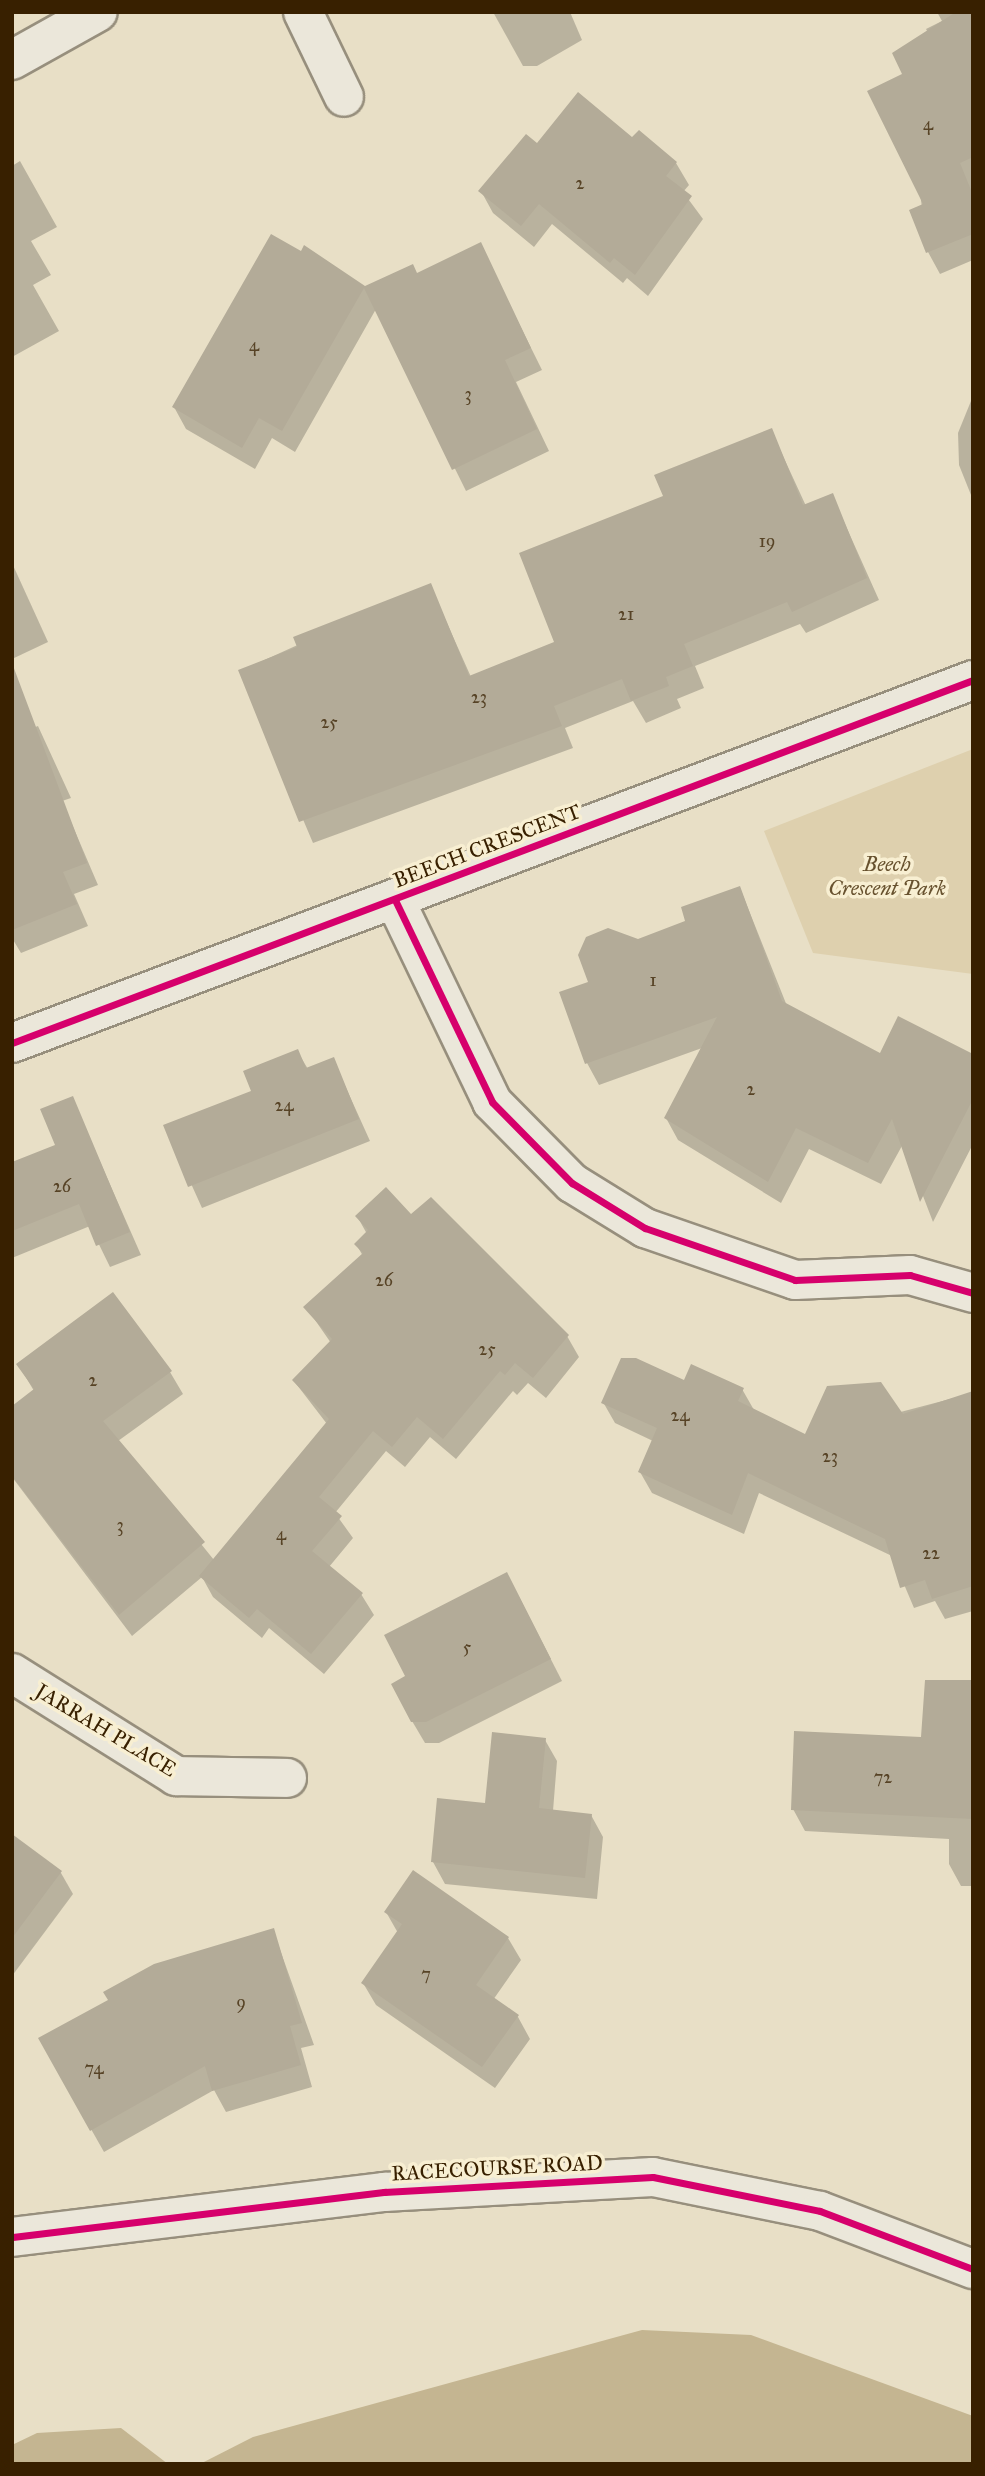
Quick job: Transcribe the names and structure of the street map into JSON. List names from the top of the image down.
{
  "streets": {
    "street": ["BEECH CRESCENT", "JARRAH PLACE", "RACECOURSE ROAD"]
  },
  "parks": ["Beech Crescent Park"],
  "house_numbers": [
    "4",
    "2",
    "4",
    "3",
    "19",
    "21",
    "23",
    "25",
    "1",
    "2",
    "24",
    "26",
    "26",
    "25",
    "2",
    "24",
    "23",
    "3",
    "4",
    "22",
    "5",
    "72",
    "7",
    "9",
    "74"
  ]
}
